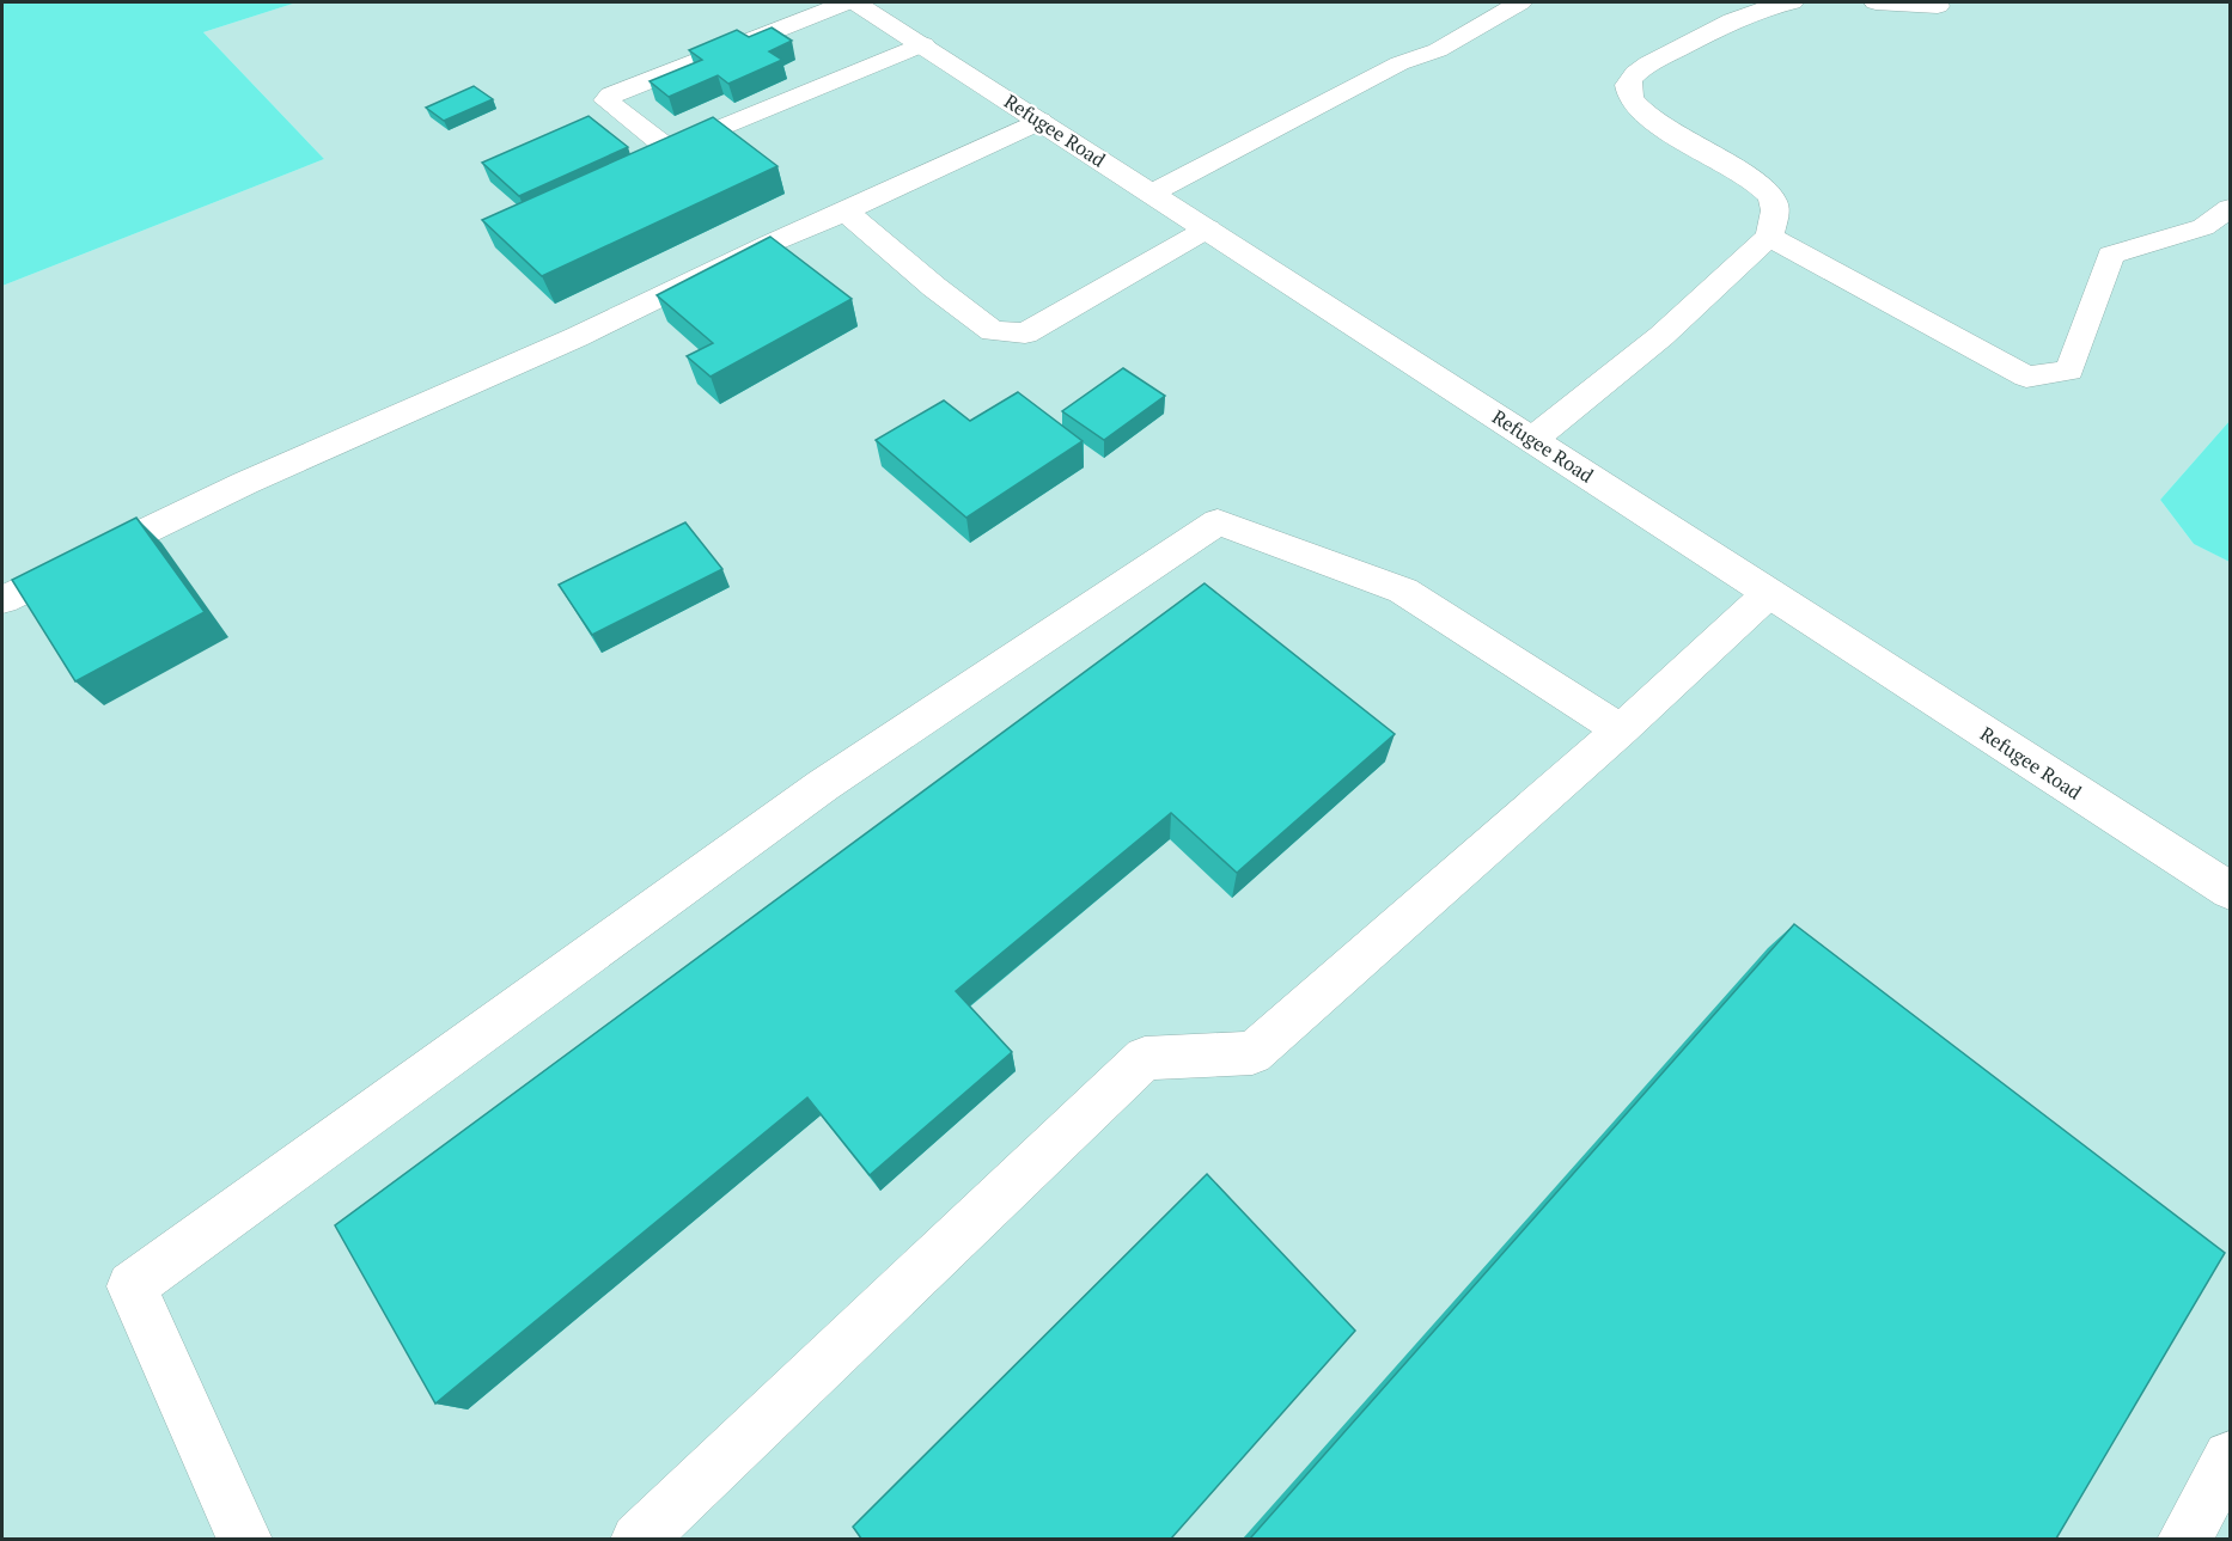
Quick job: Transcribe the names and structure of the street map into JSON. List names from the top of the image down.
{
  "streets": {
    "main road": ["Refugee Road"]
  }
}
